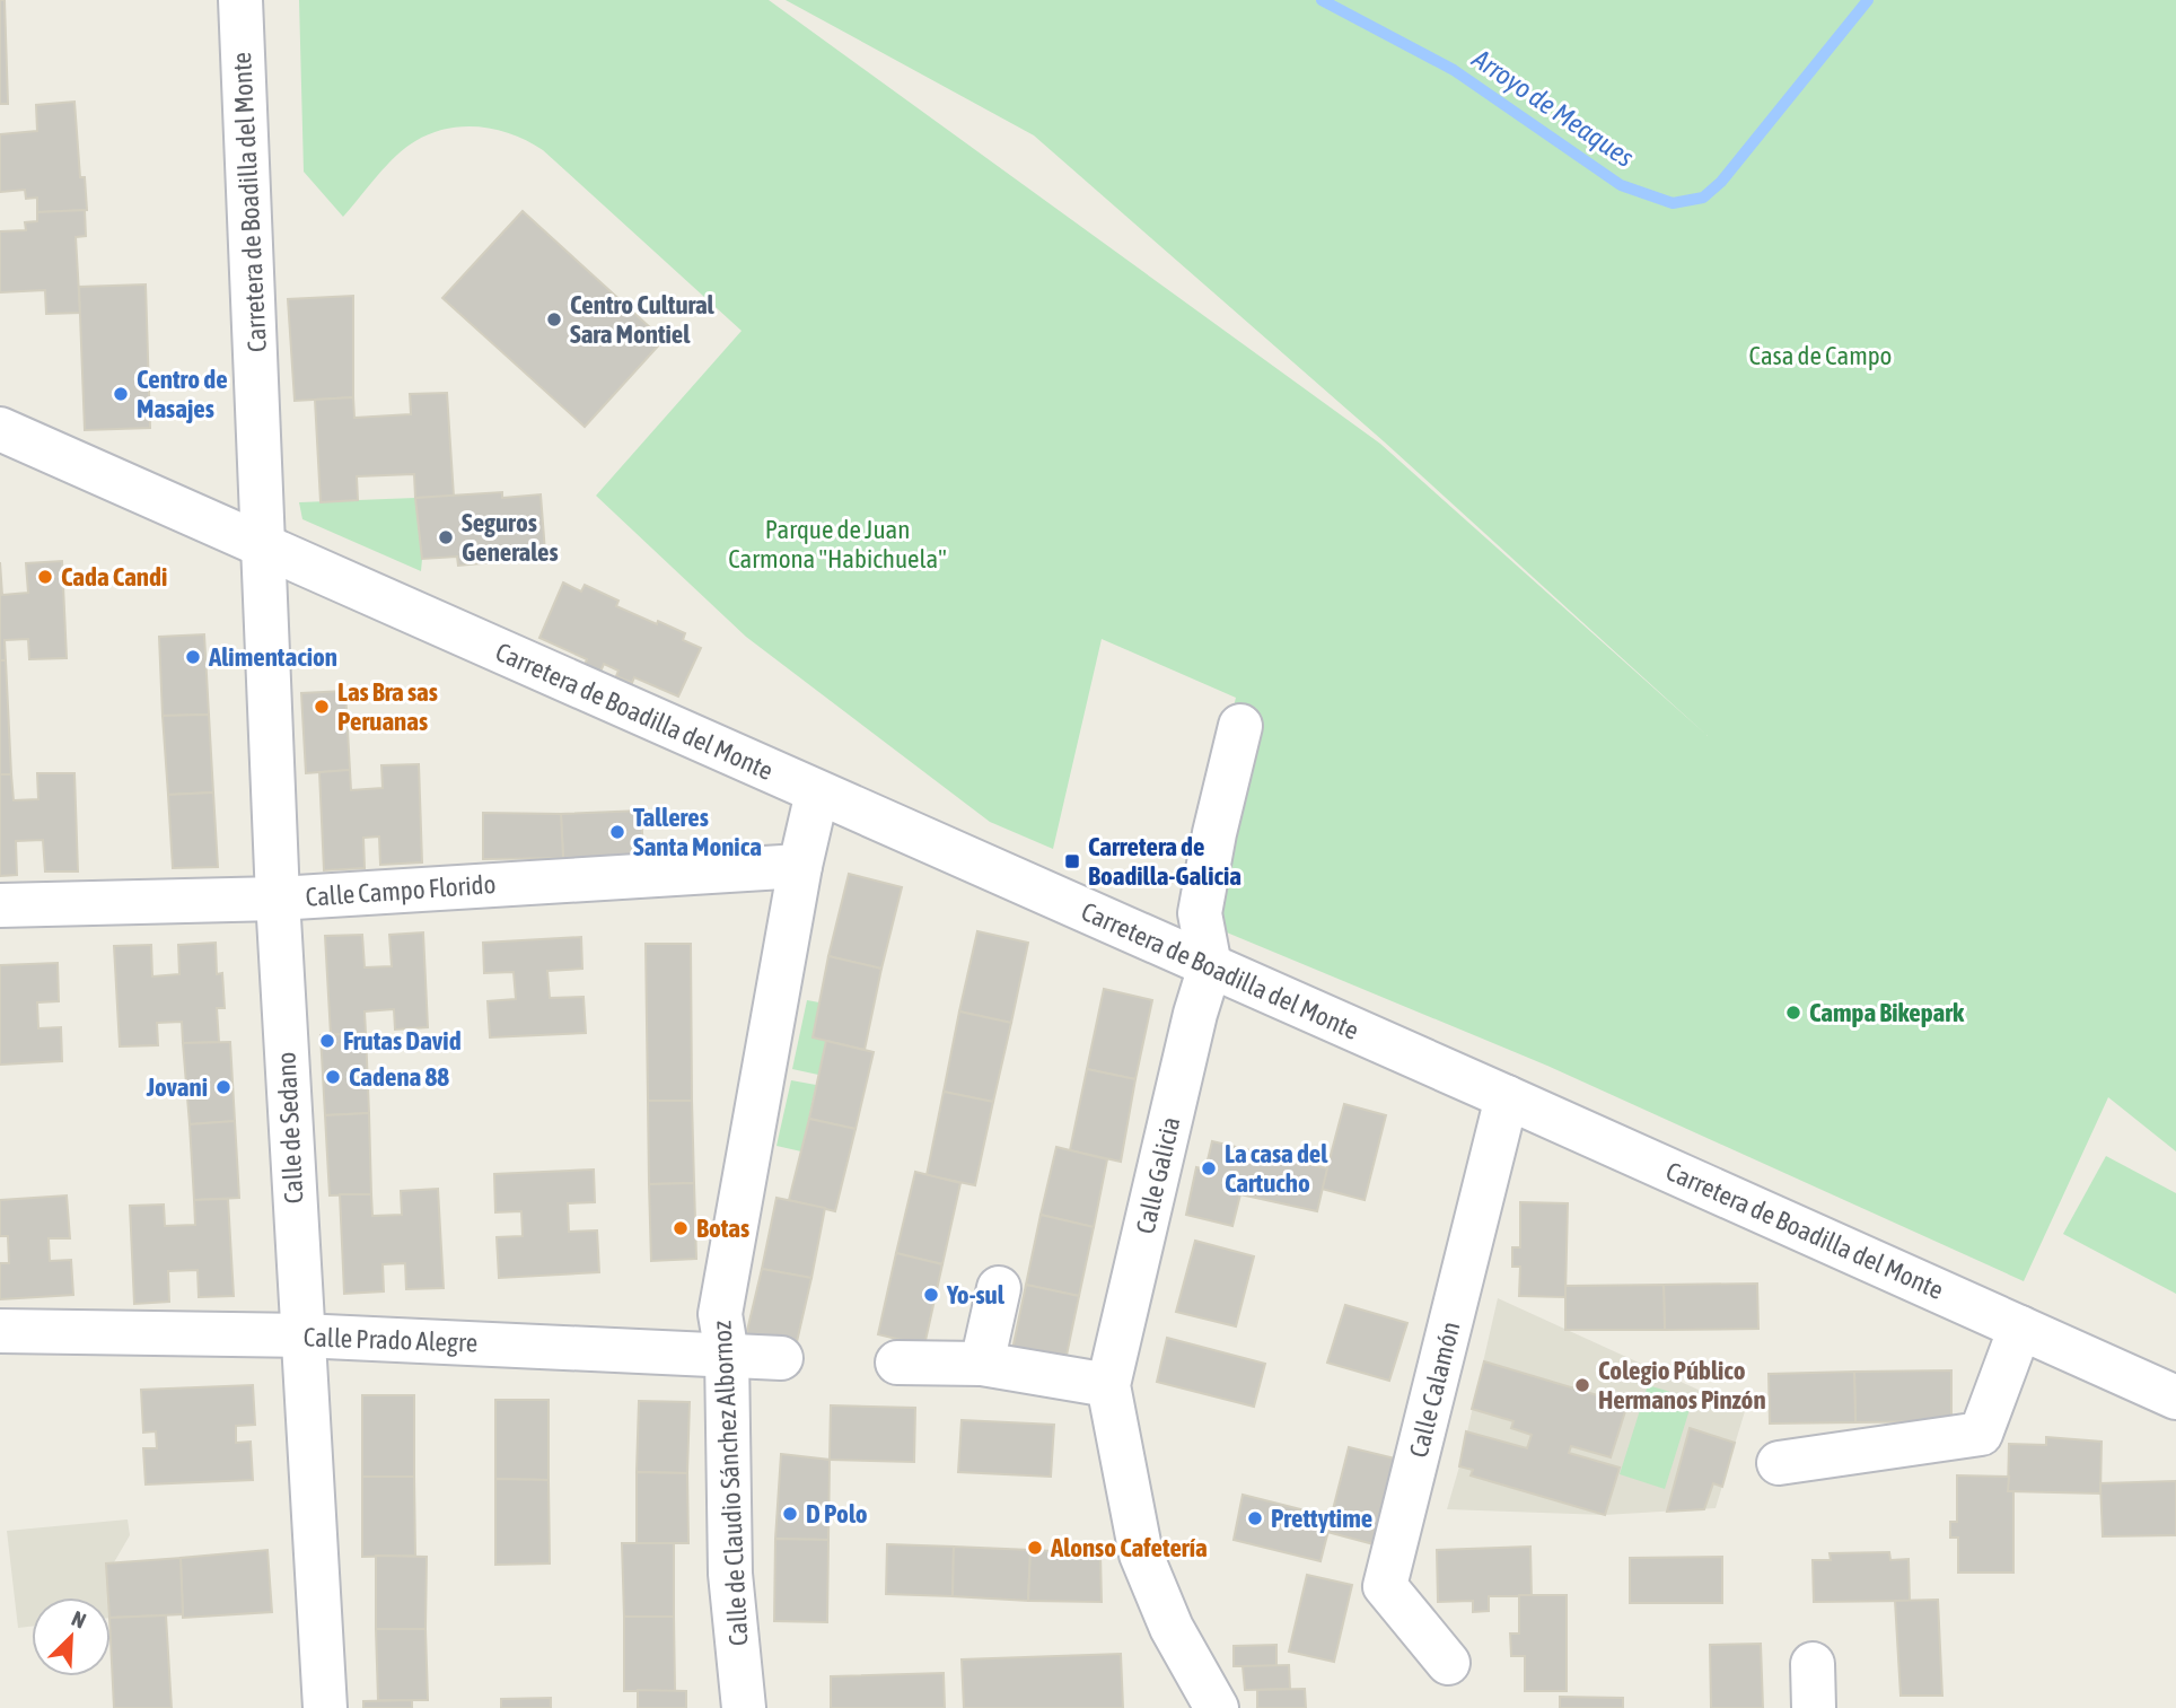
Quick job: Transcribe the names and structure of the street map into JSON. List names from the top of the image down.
{
  "streets": {
    "street": [
      "Carretera de Boadilla del Monte",
      "Calle Campo Florido",
      "Calle de Sedano",
      "Calle Galicia",
      "Calle Prado Alegre",
      "Calle Calamón",
      "Calle de Claudio Sánchez Albornoz"
    ]
  },
  "crossings": [
    ["Carretera de Boadilla del Monte", "Calle de Sedano"],
    ["Carretera de Boadilla del Monte", "Calle Galicia"],
    ["Carretera de Boadilla del Monte", "Calle Calamón"],
    ["Carretera de Boadilla del Monte", "Calle de Claudio Sánchez Albornoz"],
    ["Calle Campo Florido", "Calle de Sedano"],
    ["Calle Campo Florido", "Calle de Claudio Sánchez Albornoz"],
    ["Calle de Sedano", "Calle Prado Alegre"],
    ["Calle Prado Alegre", "Calle de Claudio Sánchez Albornoz"]
  ],
  "water": ["Arroyo de Meaques"],
  "parks": ["Casa de Campo", "Parque de Juan Carmona \"Habichuela\""],
  "places": {
    "other": [
      "Centro Cultural Sara Montiel",
      "Centro de Masajes",
      "Seguros Generales",
      "Cada Candi",
      "Alimentacion",
      "Las Bra sas Peruanas",
      "Talleres Santa Monica",
      "Campa Bikepark",
      "Frutas David",
      "Cadena 88",
      "Jovani",
      "La casa del Cartucho",
      "Botas",
      "Yo-sul",
      "Colegio Público Hermanos Pinzón",
      "D Polo",
      "Prettytime",
      "Alonso Cafetería"
    ],
    "transit": ["Carretera de Boadilla-Galicia"]
  },
  "north": "top right"
}
